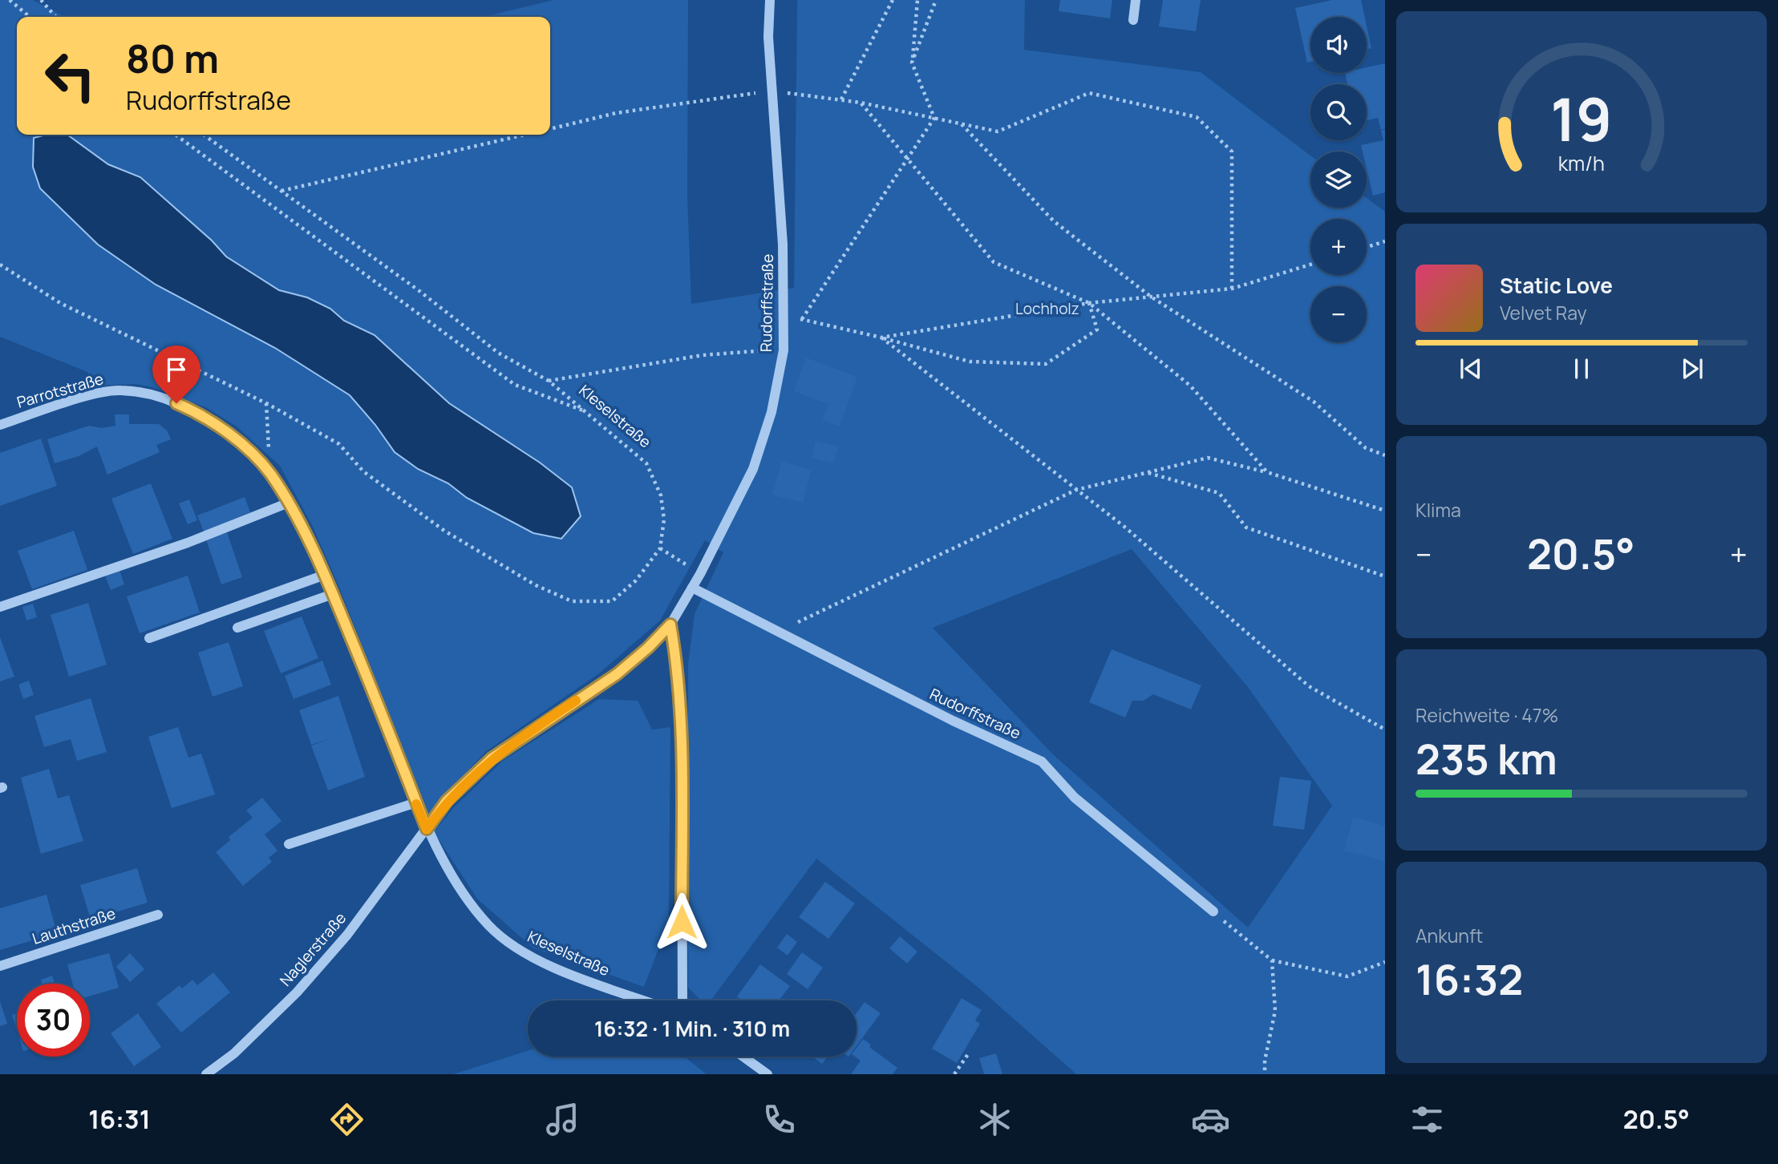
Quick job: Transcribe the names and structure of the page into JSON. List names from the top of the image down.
{
  "streets": {
    "street": [
      "Rudorffstraße",
      "Parrotstraße",
      "Kleselstraße",
      "Lauthstraße",
      "Naglerstraße"
    ]
  },
  "crossings": [
    ["Rudorffstraße", "Kleselstraße"],
    ["Rudorffstraße", "Naglerstraße"],
    ["Parrotstraße", "Kleselstraße"],
    ["Kleselstraße", "Naglerstraße"]
  ],
  "parks": ["Lochholz"],
  "page": {
    "map_buttons": ["+", "−"],
    "turn": ["80 m", "Rudorffstraße"],
    "song": ["Static Love", "Velvet Ray"],
    "tile": [
      "Klima",
      ["Reichweite · 47%", "235 km"],
      ["Ankunft", "16:32"]
    ],
    "heat": ["−", "20.5°", "+"],
    "limit": "30",
    "trip": "16:32 · 1 Min. · 310 m",
    "tabs": ["16:31", "20.5°"],
    "gauge": ["19", "km/h"]
  }
}
